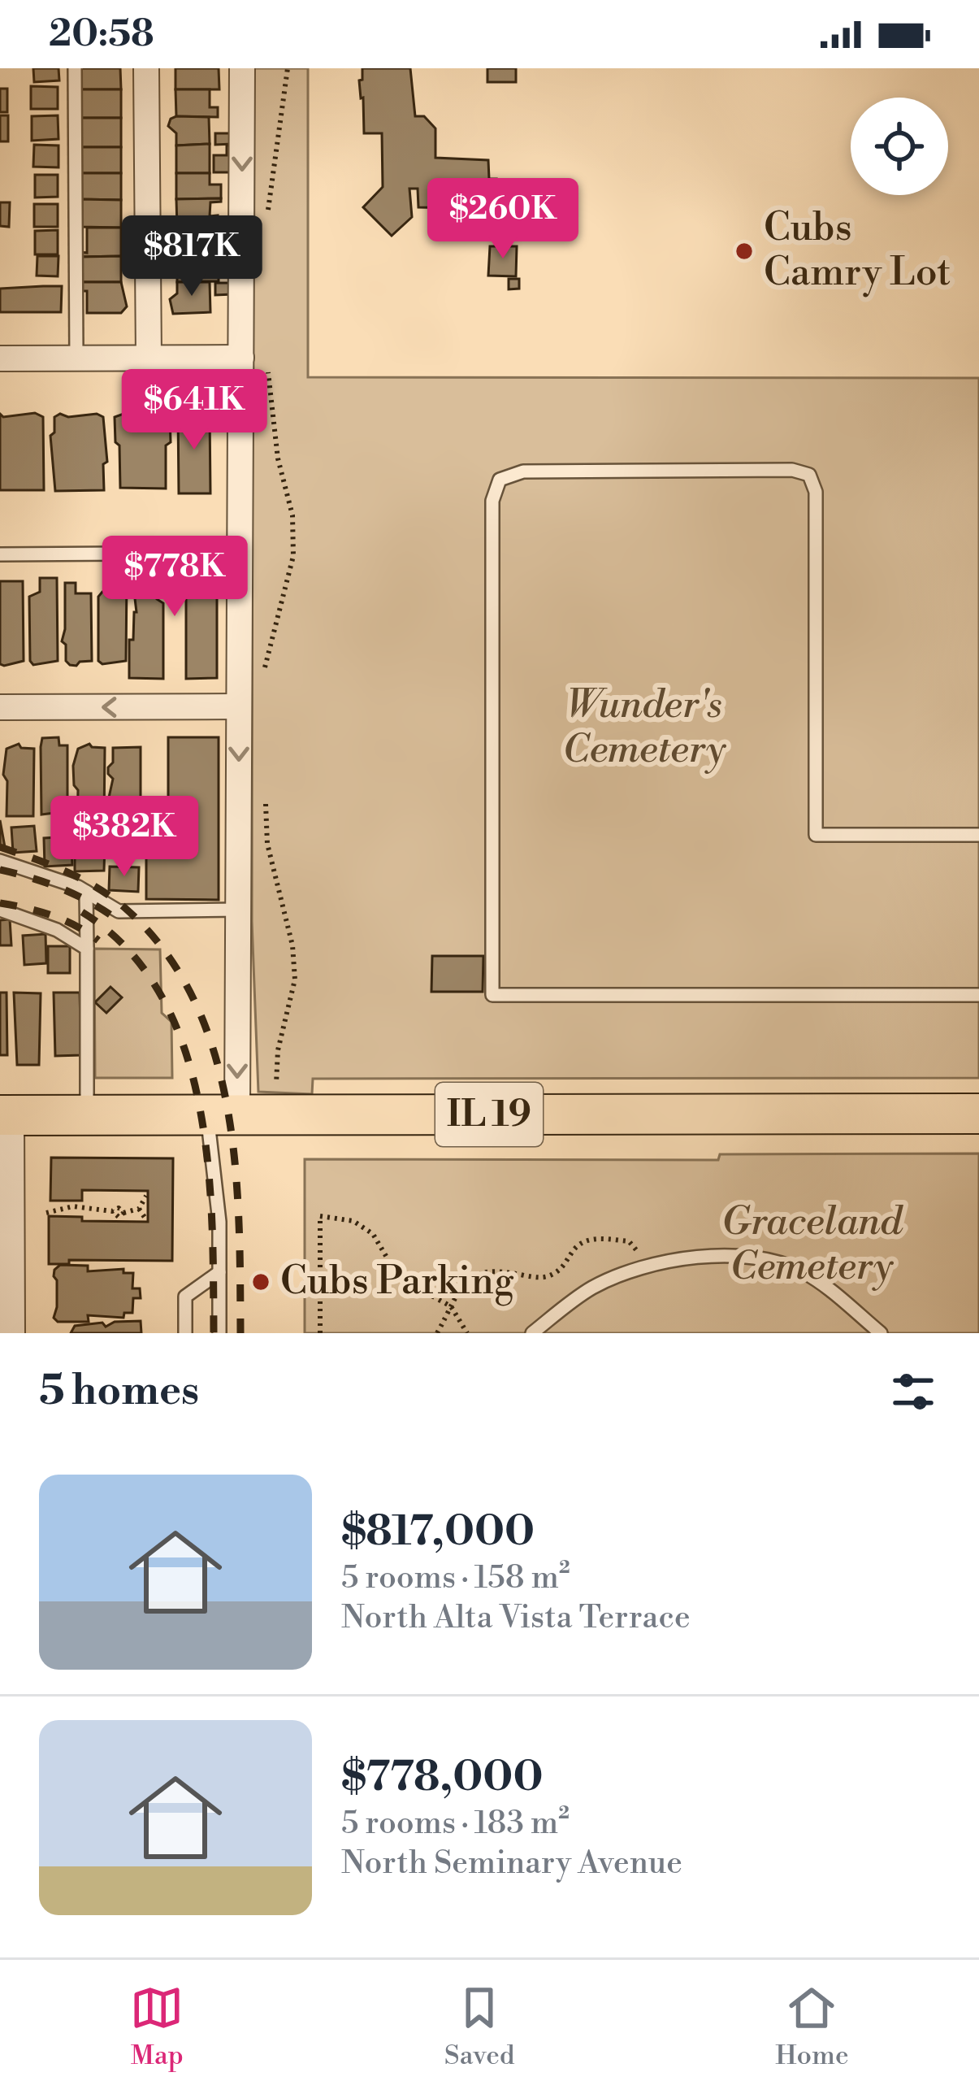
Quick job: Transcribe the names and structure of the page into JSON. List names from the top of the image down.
{
  "streets": {
    "main road": ["IL 19"]
  },
  "parks": ["Wunder's Cemetery", "Graceland Cemetery"],
  "places": ["Cubs Camry Lot", "Cubs Parking"],
  "page": {
    "status": "20:58",
    "price": [
      "$260K",
      "$817K",
      "$641K",
      "$778K",
      "$382K"
    ],
    "heading": "5 homes",
    "list": [
      {
        "name": "$817,000",
        "note": "5 rooms · 158 m² · North Alta Vista Terrace"
      },
      {
        "name": "$778,000",
        "note": "5 rooms · 183 m² · North Seminary Avenue"
      }
    ],
    "tabs": ["Map", "Saved", "Home"]
  }
}
